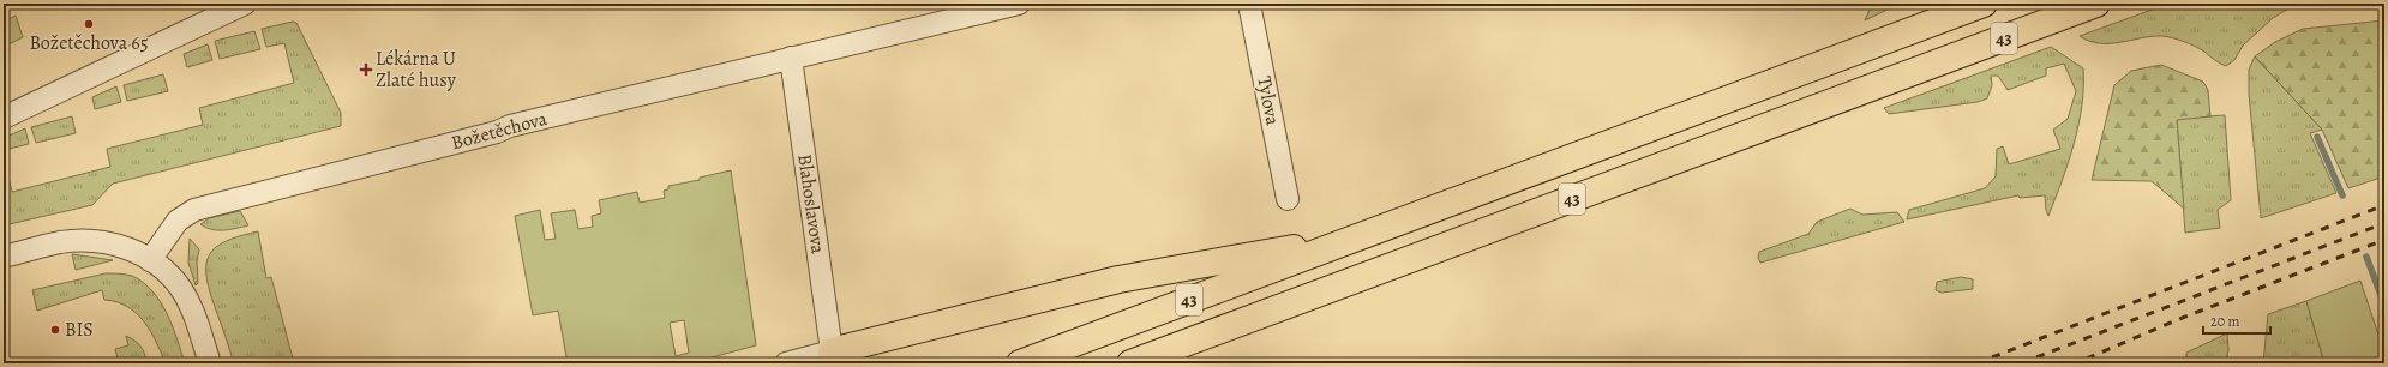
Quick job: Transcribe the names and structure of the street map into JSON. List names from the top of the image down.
{
  "streets": {
    "highway": ["43"],
    "street": ["Tylova", "Božetěchova", "Blahoslavova"]
  },
  "crossings": [
    ["Božetěchova", "Blahoslavova"]
  ],
  "places": {
    "other": ["Božetěchova 65", "BIS"],
    "health": ["Lékárna U Zlaté husy"]
  },
  "scale_bar": "20 m"
}
